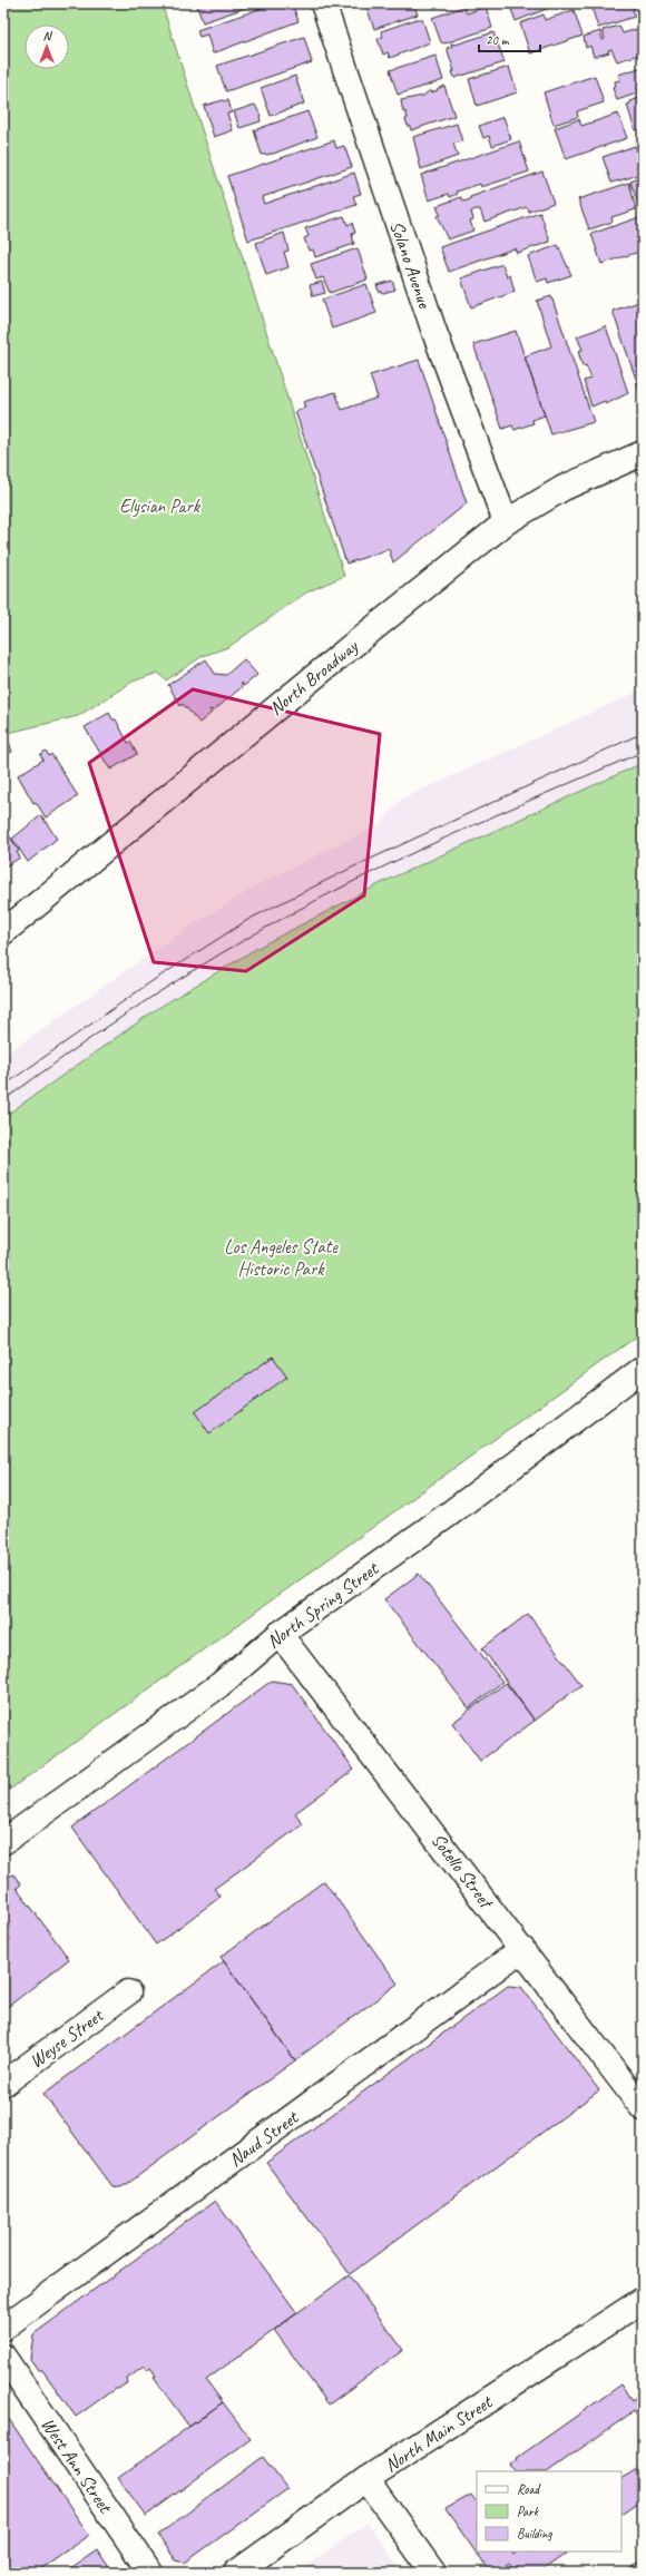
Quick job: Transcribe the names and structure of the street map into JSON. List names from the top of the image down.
{
  "streets": {
    "main road": [
      "Solano Avenue",
      "North Broadway",
      "North Spring Street",
      "Sotello Street",
      "Weyse Street",
      "Naud Street",
      "North Main Street",
      "West Ann Street"
    ]
  },
  "crossings": [
    ["Solano Avenue", "North Broadway"],
    ["North Spring Street", "Sotello Street"],
    ["Sotello Street", "Naud Street"]
  ],
  "parks": ["Elysian Park", "Los Angeles State Historic Park"],
  "legend": ["Road", "Park", "Building"],
  "scale_bar": "20 m",
  "north": "top"
}
